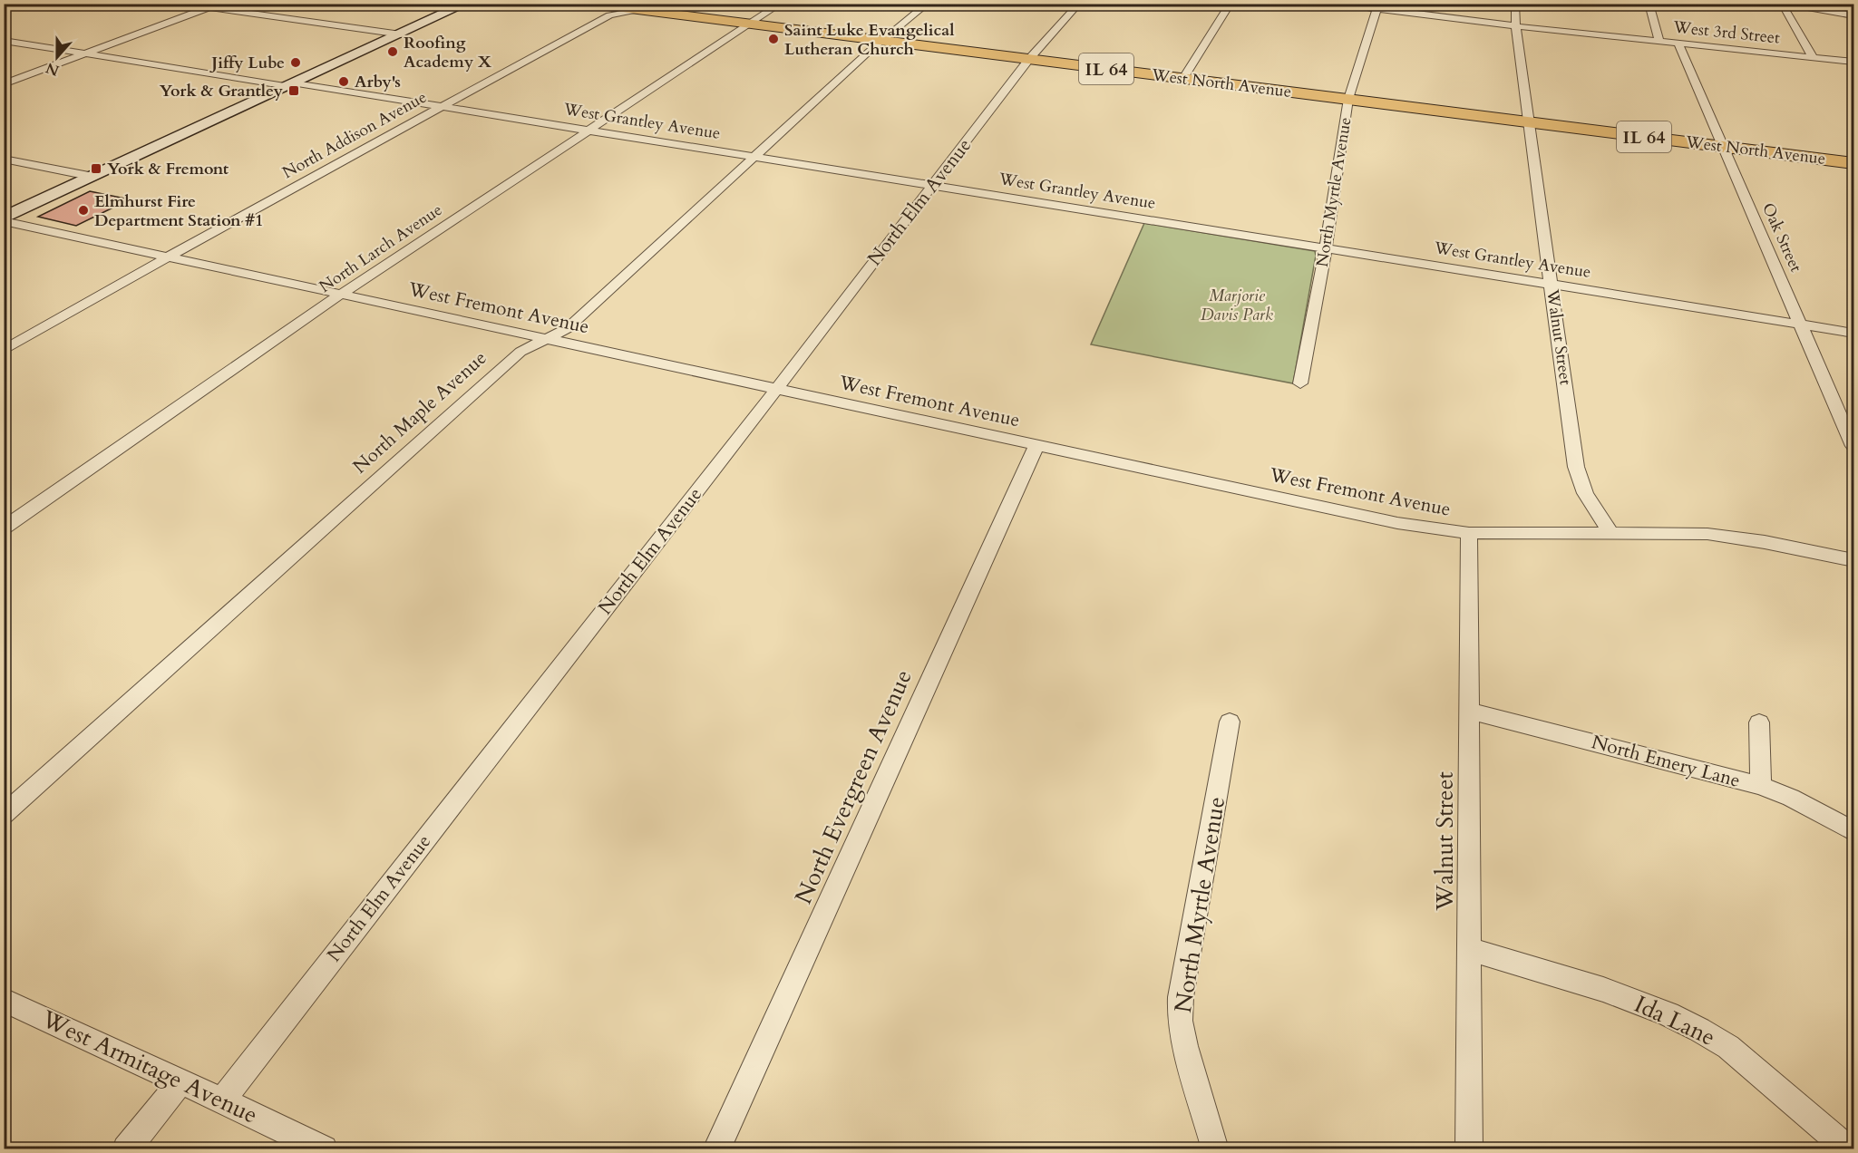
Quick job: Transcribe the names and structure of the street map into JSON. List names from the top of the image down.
{
  "streets": {
    "main road": ["IL 64", "West North Avenue"],
    "street": [
      "West 3rd Street",
      "West Grantley Avenue",
      "North Addison Avenue",
      "North Myrtle Avenue",
      "North Elm Avenue",
      "Oak Street",
      "North Larch Avenue",
      "West Fremont Avenue",
      "Walnut Street",
      "North Maple Avenue",
      "North Emery Lane",
      "North Evergreen Avenue",
      "Ida Lane",
      "West Armitage Avenue"
    ]
  },
  "crossings": [
    ["West 3rd Street", "North Myrtle Avenue"],
    ["West 3rd Street", "Oak Street"],
    ["West 3rd Street", "Walnut Street"],
    ["West North Avenue", "North Addison Avenue"],
    ["West North Avenue", "North Myrtle Avenue"],
    ["West North Avenue", "North Elm Avenue"],
    ["West North Avenue", "Oak Street"],
    ["West North Avenue", "North Larch Avenue"],
    ["West North Avenue", "Walnut Street"],
    ["West North Avenue", "North Maple Avenue"],
    ["West Grantley Avenue", "North Addison Avenue"],
    ["West Grantley Avenue", "North Myrtle Avenue"],
    ["West Grantley Avenue", "North Elm Avenue"],
    ["West Grantley Avenue", "Oak Street"],
    ["West Grantley Avenue", "North Larch Avenue"],
    ["West Grantley Avenue", "Walnut Street"],
    ["West Grantley Avenue", "North Maple Avenue"],
    ["North Addison Avenue", "West Fremont Avenue"],
    ["North Elm Avenue", "West Fremont Avenue"],
    ["North Elm Avenue", "West Armitage Avenue"],
    ["North Larch Avenue", "West Fremont Avenue"],
    ["West Fremont Avenue", "Walnut Street"],
    ["West Fremont Avenue", "North Maple Avenue"],
    ["West Fremont Avenue", "North Evergreen Avenue"],
    ["Walnut Street", "North Emery Lane"],
    ["Walnut Street", "Ida Lane"]
  ],
  "parks": ["Marjorie Davis Park"],
  "places": {
    "other": [
      "Saint Luke Evangelical Lutheran Church",
      "Roofing Academy X",
      "Jiffy Lube",
      "Arby's",
      "Elmhurst Fire Department Station #1"
    ],
    "transit": ["York & Grantley", "York & Fremont"]
  },
  "north": "bottom"
}
